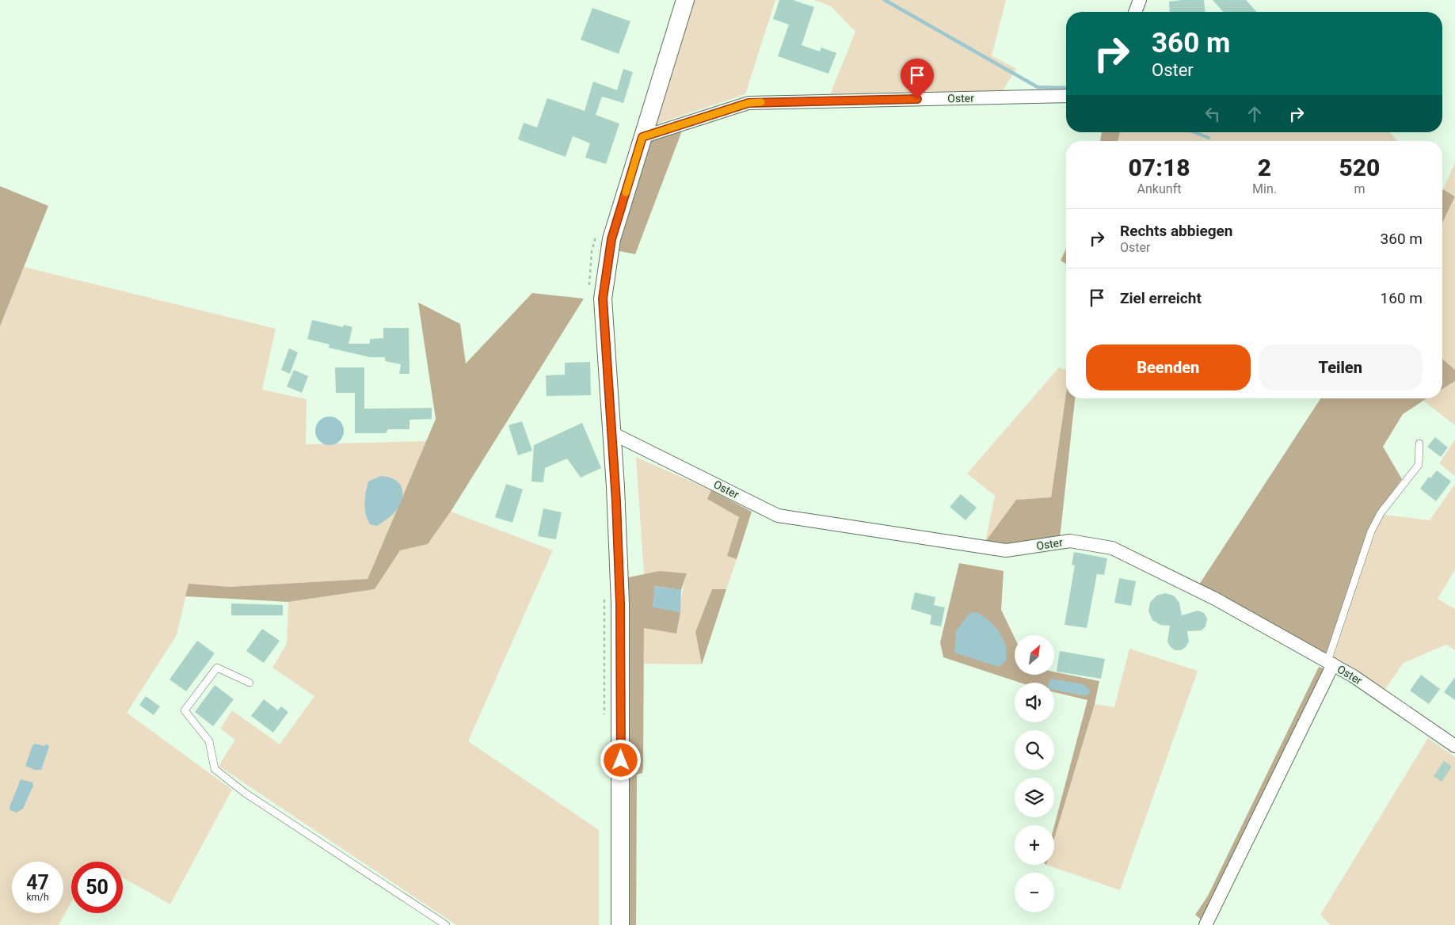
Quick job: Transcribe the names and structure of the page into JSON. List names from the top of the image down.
{
  "streets": {
    "street": ["Oster"]
  },
  "north": "top right",
  "page": {
    "turn": ["360 m", "Oster"],
    "eta": [
      "07:18",
      "Ankunft",
      "2",
      "Min.",
      "520",
      "m"
    ],
    "list": [
      {
        "name": "Rechts abbiegen",
        "note": "Oster",
        "value": "360 m"
      },
      {
        "name": "Ziel erreicht",
        "value": "160 m"
      }
    ],
    "buttons": ["Beenden", "Teilen"],
    "map_buttons": ["+", "−"],
    "speed": "47 km/h",
    "limit": "50"
  }
}
